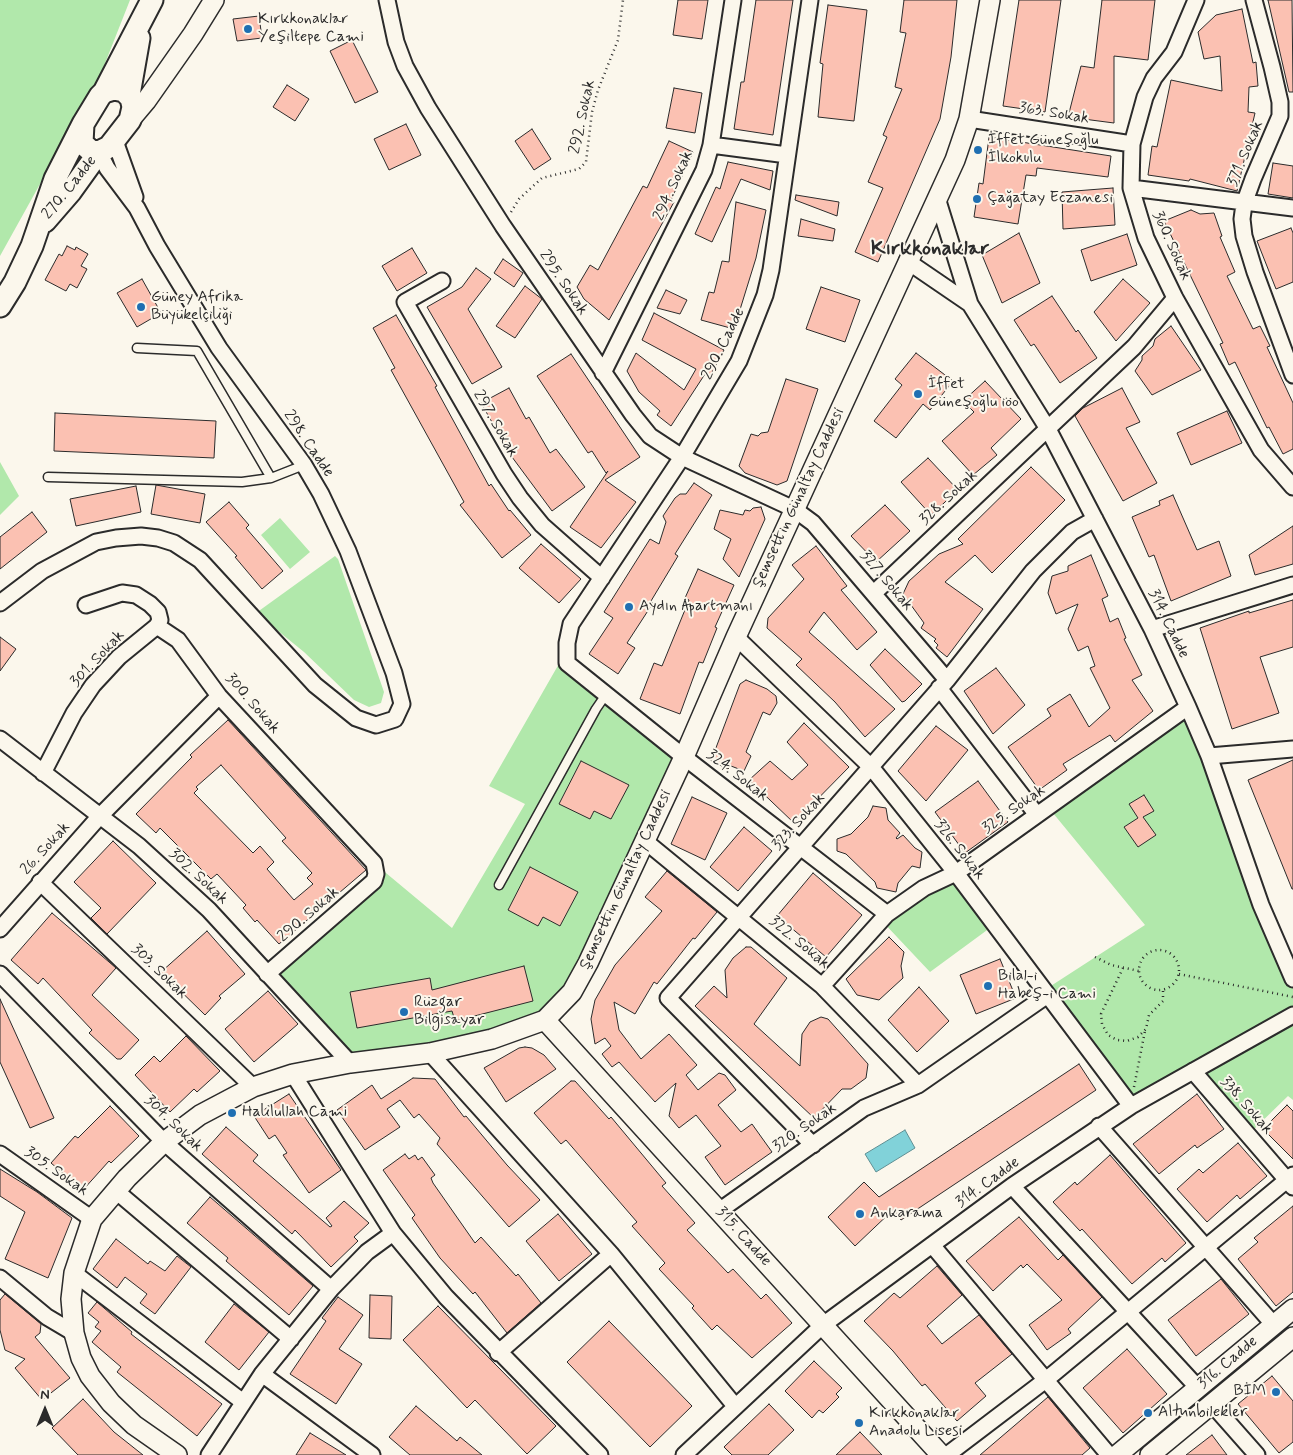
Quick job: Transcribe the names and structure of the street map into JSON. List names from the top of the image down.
{
  "streets": {
    "main road": ["270. Cadde"],
    "street": [
      "363. Sokak",
      "371. Sokak",
      "294. Sokak",
      "360. Sokak",
      "295. Sokak",
      "290. Cadde",
      "297. Sokak",
      "298. Cadde",
      "Şemsettin Günaltay Caddesi",
      "328. Sokak",
      "327. Sokak",
      "314. Cadde",
      "301. Sokak",
      "300. Sokak",
      "324. Sokak",
      "325. Sokak",
      "323. Sokak",
      "26. Sokak",
      "326. Sokak",
      "302. Sokak",
      "290. Sokak",
      "322. Sokak",
      "303. Sokak",
      "338. Sokak",
      "304. Sokak",
      "320. Sokak",
      "305. Sokak",
      "315. Cadde",
      "316. Cadde"
    ],
    "path": ["292. Sokak"]
  },
  "crossings": [
    ["363. Sokak", "360. Sokak"],
    ["363. Sokak", "Şemsettin Günaltay Caddesi"],
    ["292. Sokak", "295. Sokak"],
    ["294. Sokak", "295. Sokak"],
    ["270. Cadde", "298. Cadde"],
    ["360. Sokak", "328. Sokak"],
    ["295. Sokak", "290. Cadde"],
    ["295. Sokak", "Şemsettin Günaltay Caddesi"],
    ["295. Sokak", "327. Sokak"],
    ["290. Cadde", "297. Sokak"],
    ["290. Cadde", "324. Sokak"],
    ["Şemsettin Günaltay Caddesi", "327. Sokak"],
    ["Şemsettin Günaltay Caddesi", "324. Sokak"],
    ["Şemsettin Günaltay Caddesi", "326. Sokak"],
    ["Şemsettin Günaltay Caddesi", "302. Sokak"],
    ["Şemsettin Günaltay Caddesi", "322. Sokak"],
    ["Şemsettin Günaltay Caddesi", "303. Sokak"],
    ["Şemsettin Günaltay Caddesi", "304. Sokak"],
    ["Şemsettin Günaltay Caddesi", "305. Sokak"],
    ["Şemsettin Günaltay Caddesi", "315. Cadde"],
    ["328. Sokak", "327. Sokak"],
    ["328. Sokak", "314. Cadde"],
    ["327. Sokak", "325. Sokak"],
    ["327. Sokak", "323. Sokak"],
    ["314. Cadde", "325. Sokak"],
    ["314. Cadde", "323. Sokak"],
    ["314. Cadde", "326. Sokak"],
    ["314. Cadde", "338. Sokak"],
    ["314. Cadde", "315. Cadde"],
    ["301. Sokak", "300. Sokak"],
    ["301. Sokak", "302. Sokak"],
    ["300. Sokak", "26. Sokak"],
    ["300. Sokak", "290. Sokak"],
    ["324. Sokak", "325. Sokak"],
    ["324. Sokak", "323. Sokak"],
    ["325. Sokak", "326. Sokak"],
    ["325. Sokak", "322. Sokak"],
    ["323. Sokak", "326. Sokak"],
    ["323. Sokak", "322. Sokak"],
    ["323. Sokak", "320. Sokak"],
    ["26. Sokak", "302. Sokak"],
    ["26. Sokak", "303. Sokak"],
    ["326. Sokak", "320. Sokak"],
    ["302. Sokak", "290. Sokak"],
    ["322. Sokak", "320. Sokak"],
    ["320. Sokak", "315. Cadde"]
  ],
  "districts": ["Kırkkonaklar"],
  "places": [
    "Kırkkonaklar Yeşiltepe Cami",
    "İffet Güneşoğlu İlkokulu",
    "Çağatay Eczanesi",
    "Güney Afrika Büyükelçiliği",
    "İffet Güneşoğlu iöo",
    "Aydın Apartmanı",
    "Bilal-i Habeş-i Cami",
    "Rüzgar Bilgisayar",
    "Halilullah Cami",
    "Ankarama",
    "BİM",
    "Altunbilekler",
    "Kırkkonaklar Anadolu Lisesi"
  ],
  "north": "top"
}
